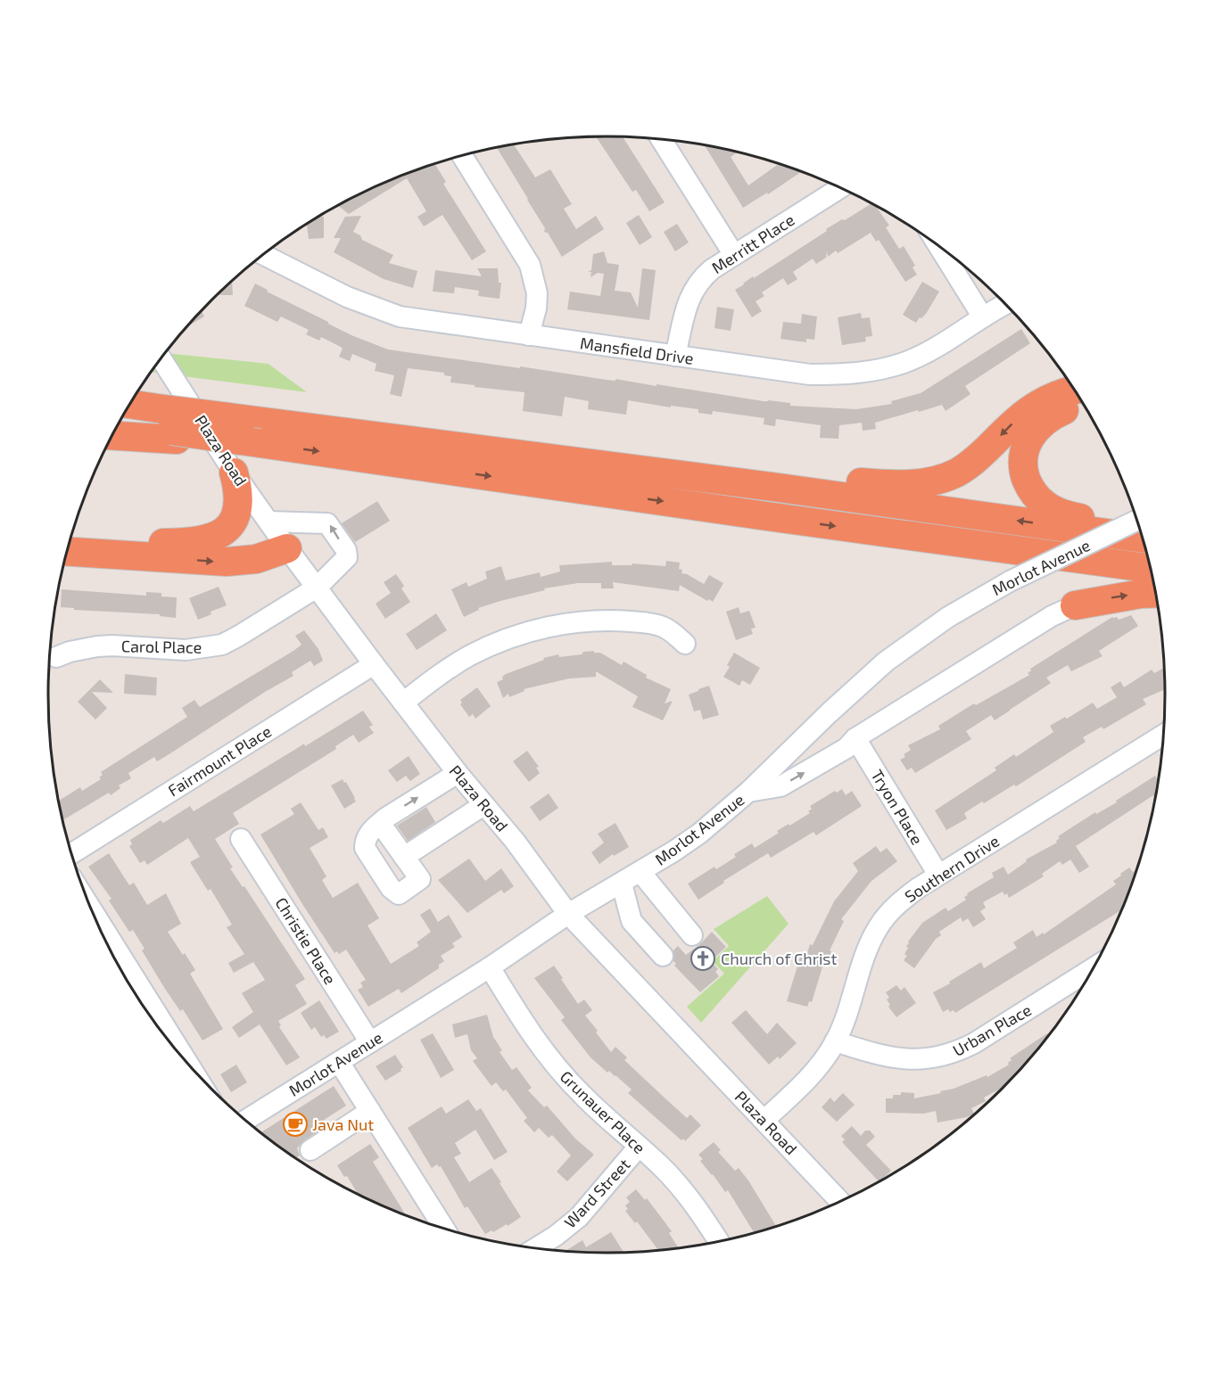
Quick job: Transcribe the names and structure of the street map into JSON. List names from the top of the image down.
{
  "streets": {
    "street": [
      "Merritt Place",
      "Mansfield Drive",
      "Plaza Road",
      "Morlot Avenue",
      "Carol Place",
      "Fairmount Place",
      "Tryon Place",
      "Southern Drive",
      "Christie Place",
      "Urban Place",
      "Grunauer Place",
      "Ward Street"
    ]
  },
  "crossings": [
    ["Merritt Place", "Mansfield Drive"],
    ["Plaza Road", "Morlot Avenue"],
    ["Plaza Road", "Carol Place"],
    ["Plaza Road", "Fairmount Place"],
    ["Plaza Road", "Southern Drive"],
    ["Morlot Avenue", "Christie Place"],
    ["Morlot Avenue", "Grunauer Place"],
    ["Tryon Place", "Southern Drive"],
    ["Southern Drive", "Urban Place"],
    ["Grunauer Place", "Ward Street"]
  ],
  "places": {
    "church": ["Church of Christ"],
    "cafe": ["Java Nut"]
  }
}
